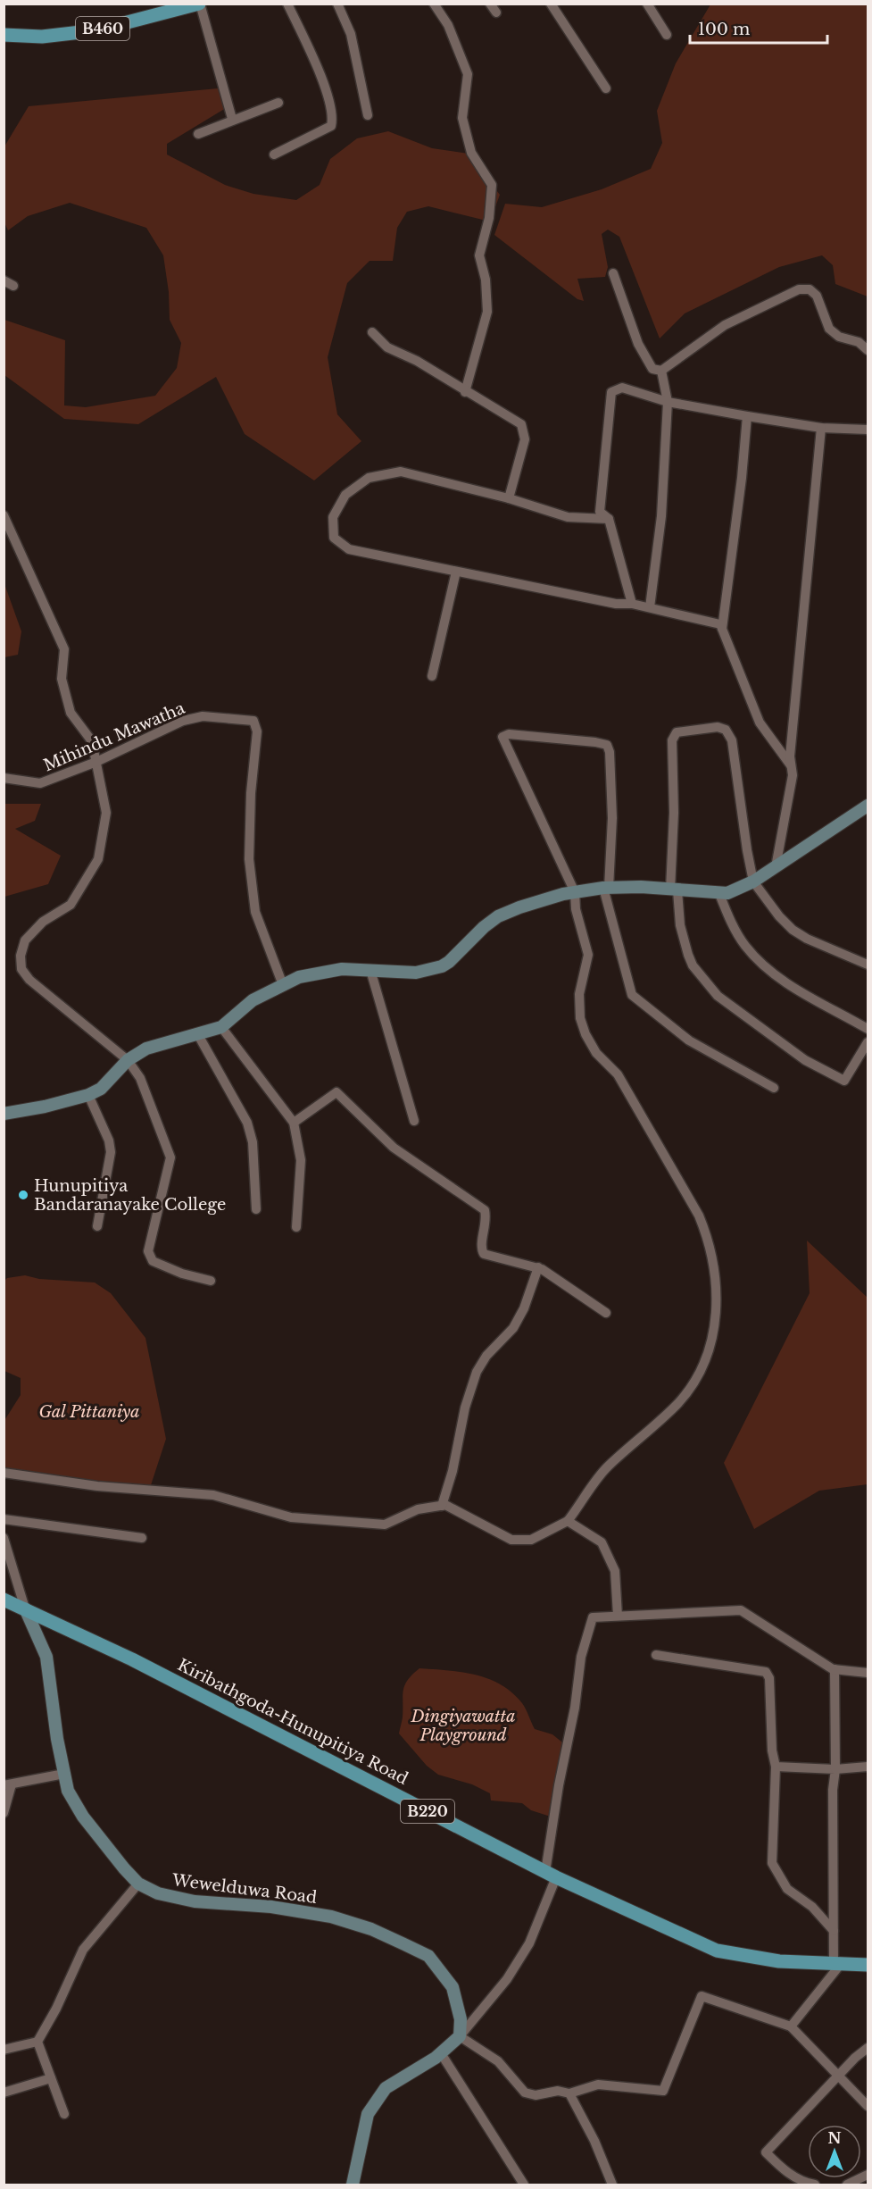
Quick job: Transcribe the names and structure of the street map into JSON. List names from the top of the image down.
{
  "streets": {
    "main road": ["B460", "Kiribathgoda-Hunupitiya Road", "B220"],
    "street": ["Mihindu Mawatha", "Wewelduwa Road"]
  },
  "crossings": [
    ["Kiribathgoda-Hunupitiya Road", "Wewelduwa Road"]
  ],
  "parks": ["Gal Pittaniya", "Dingiyawatta Playground"],
  "places": ["Hunupitiya Bandaranayake College"],
  "scale_bar": "100 m",
  "north": "top"
}
